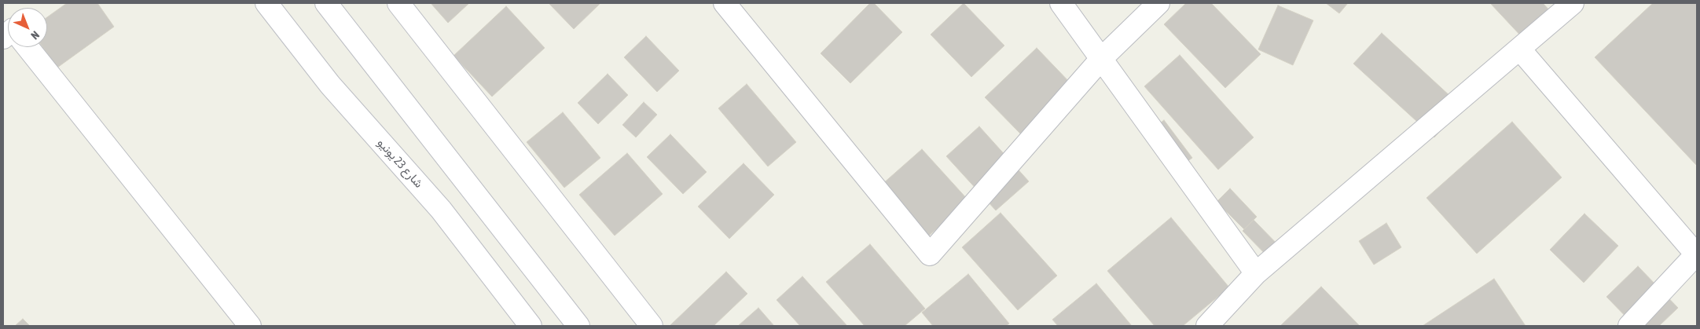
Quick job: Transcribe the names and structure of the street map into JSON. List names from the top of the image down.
{
  "streets": {
    "street": ["شارع 23 يونيو"]
  },
  "north": "bottom right"
}
